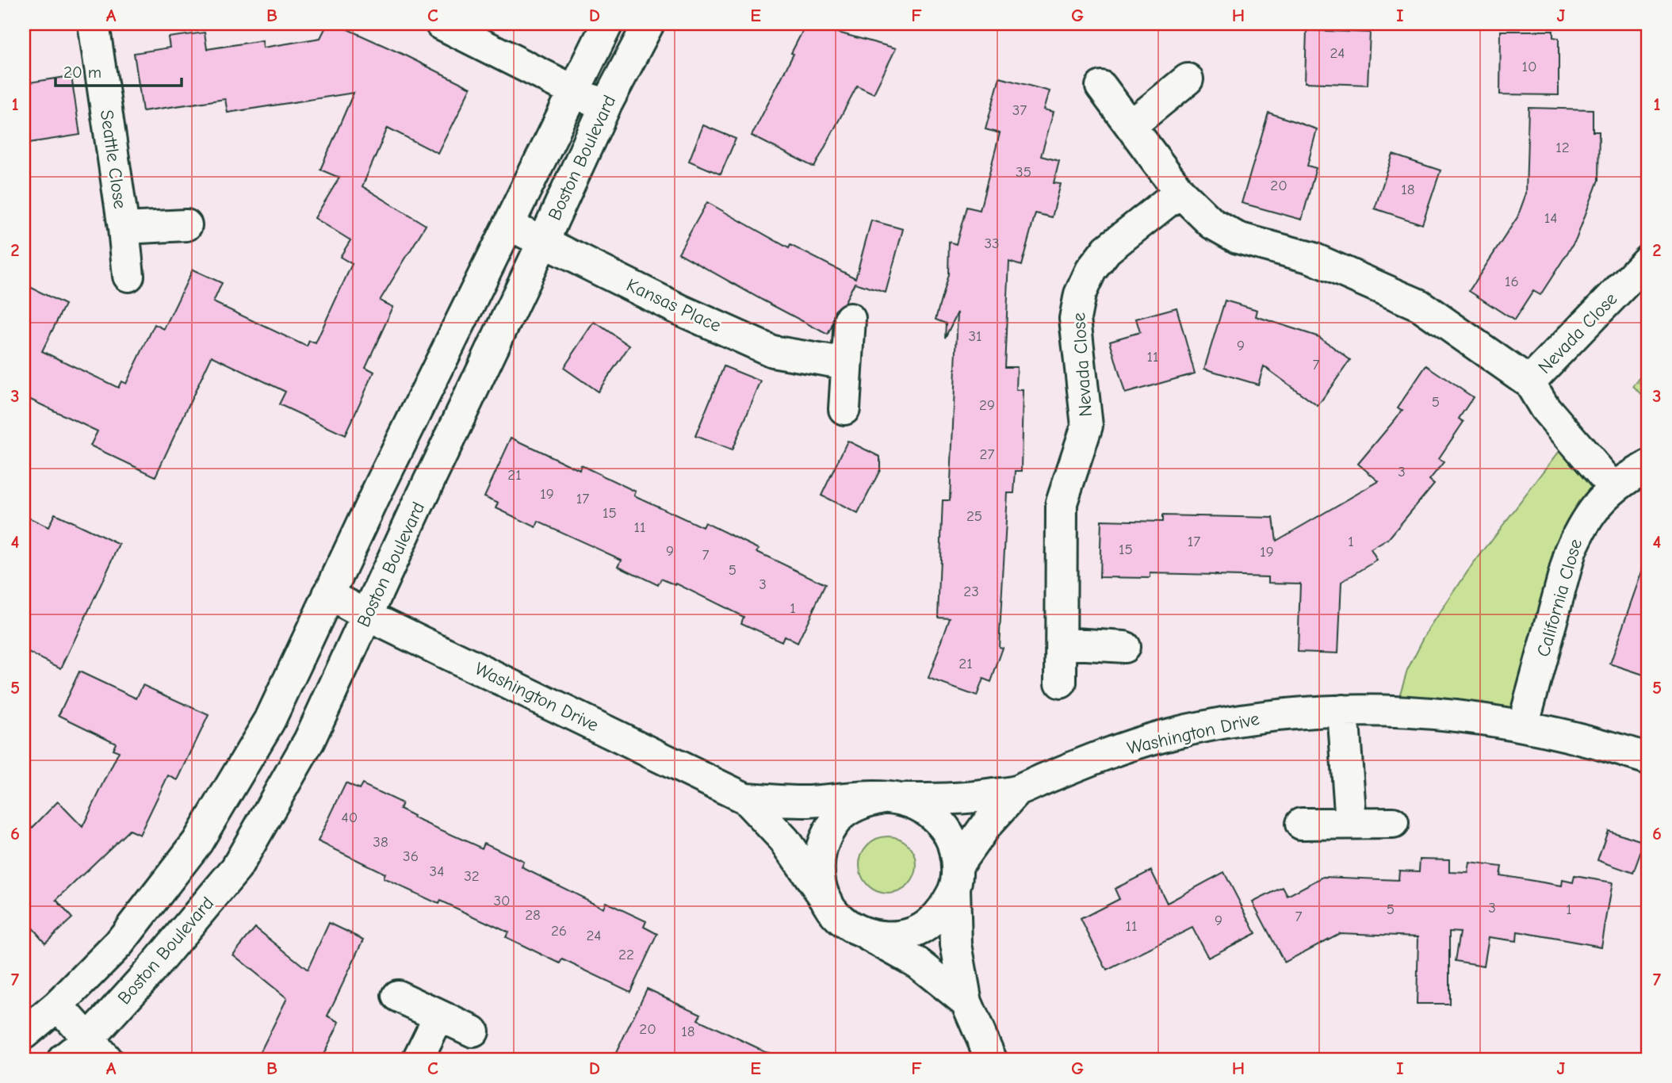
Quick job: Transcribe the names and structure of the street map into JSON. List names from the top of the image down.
{
  "streets": {
    "street": [
      "Boston Boulevard",
      "Seattle Close",
      "Kansas Place",
      "Nevada Close",
      "California Close",
      "Washington Drive"
    ]
  },
  "crossings": [
    ["Boston Boulevard", "Kansas Place"],
    ["Boston Boulevard", "Washington Drive"],
    ["Nevada Close", "California Close"],
    ["California Close", "Washington Drive"]
  ],
  "house_numbers": [
    "24",
    "10",
    "37",
    "12",
    "35",
    "20",
    "18",
    "14",
    "33",
    "16",
    "31",
    "9",
    "11",
    "7",
    "5",
    "29",
    "27",
    "3",
    "21",
    "19",
    "17",
    "15",
    "25",
    "11",
    "17",
    "1",
    "15",
    "9",
    "19",
    "7",
    "5",
    "3",
    "23",
    "1",
    "21",
    "40",
    "38",
    "36",
    "34",
    "32",
    "30",
    "3",
    "5",
    "1",
    "28",
    "7",
    "9",
    "11",
    "26",
    "24",
    "22",
    "20",
    "18"
  ],
  "scale_bar": "20 m",
  "grid": {
    "columns": [
      "A",
      "B",
      "C",
      "D",
      "E",
      "F",
      "G",
      "H",
      "I",
      "J"
    ],
    "rows": [
      "1",
      "2",
      "3",
      "4",
      "5",
      "6",
      "7"
    ]
  }
}
